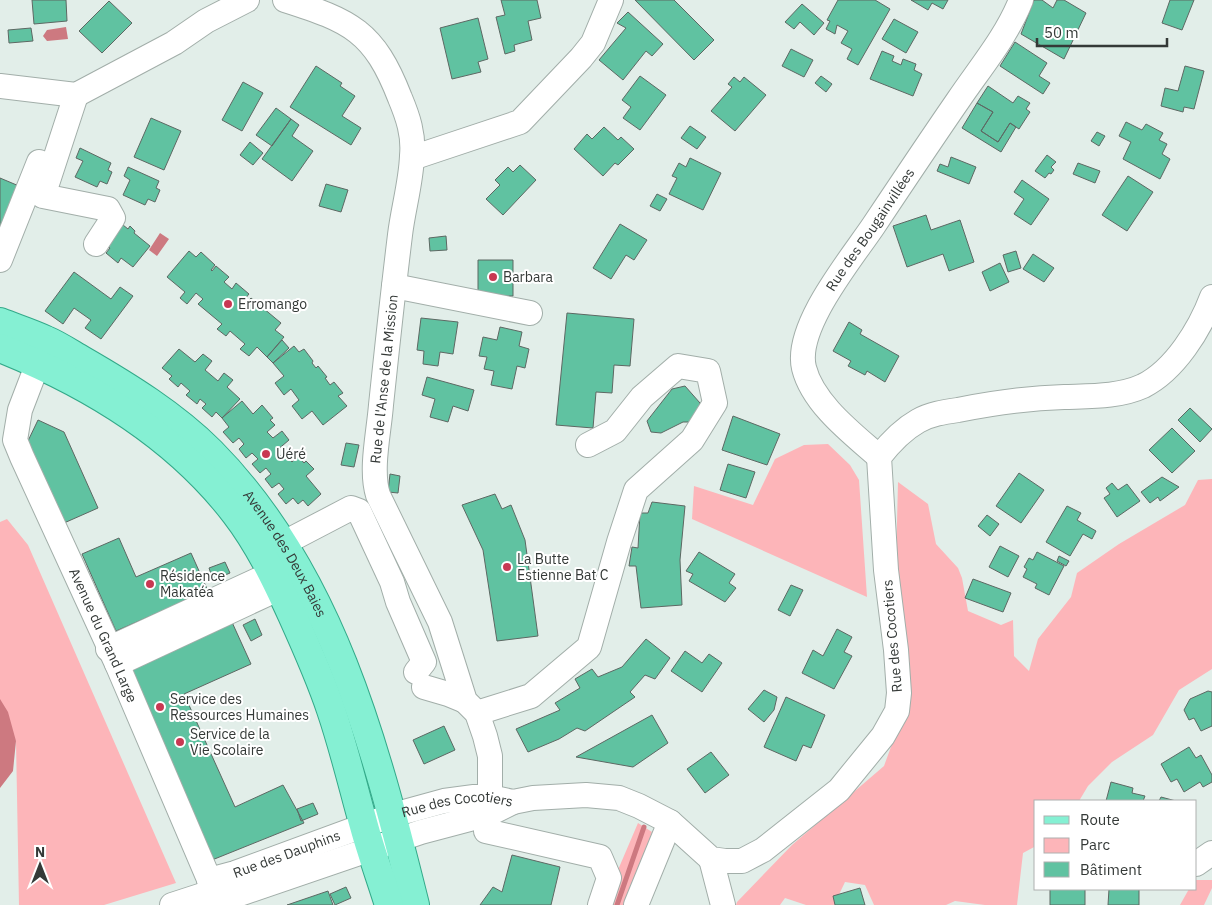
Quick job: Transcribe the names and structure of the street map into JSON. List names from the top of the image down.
{
  "streets": {
    "main road": ["Avenue des Deux Baies"],
    "street": [
      "Rue des Bougainvillées",
      "Rue de l'Anse de la Mission",
      "Avenue du Grand Large",
      "Rue des Cocotiers",
      "Rue des Dauphins"
    ]
  },
  "crossings": [
    ["Rue des Bougainvillées", "Rue des Cocotiers"],
    ["Rue de l'Anse de la Mission", "Rue des Cocotiers"],
    ["Avenue des Deux Baies", "Avenue du Grand Large"],
    ["Avenue des Deux Baies", "Rue des Cocotiers"],
    ["Avenue des Deux Baies", "Rue des Dauphins"],
    ["Avenue du Grand Large", "Rue des Dauphins"],
    ["Rue des Cocotiers", "Rue des Dauphins"]
  ],
  "places": [
    "Barbara",
    "Erromango",
    "Uéré",
    "La Butte Estienne Bat C",
    "Résidence Makatéa",
    "Service des Ressources Humaines",
    "Service de la Vie Scolaire"
  ],
  "legend": ["Route", "Parc", "Bâtiment"],
  "scale_bar": "50 m",
  "north": "top"
}
